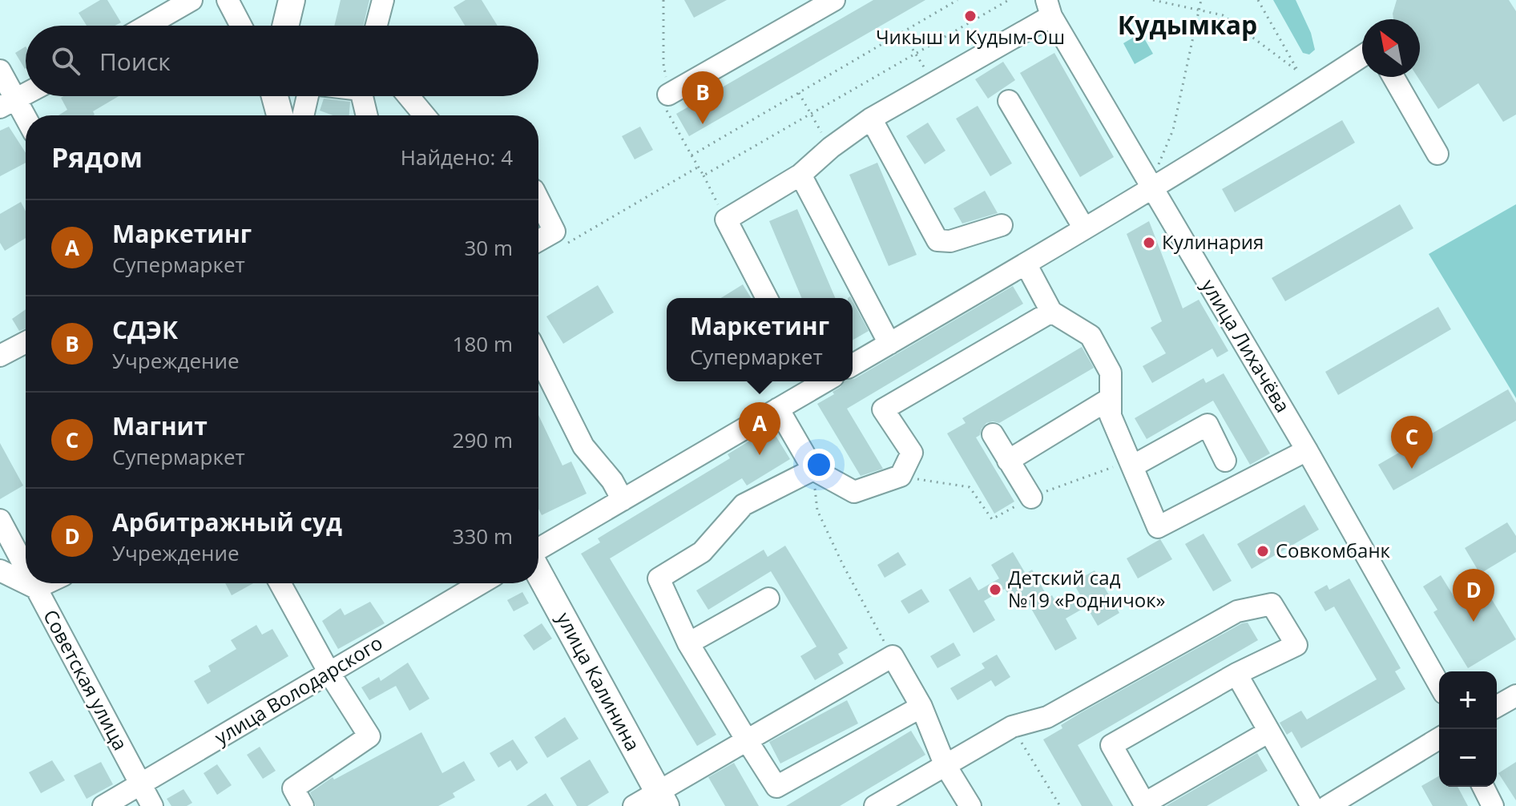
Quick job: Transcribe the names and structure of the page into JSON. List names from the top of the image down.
{
  "streets": {
    "main road": ["улица Калинина"],
    "street": ["улица Лихачёва", "Советская улица", "улица Володарского"]
  },
  "crossings": [
    ["Советская улица", "улица Володарского"]
  ],
  "districts": ["Кудымкар"],
  "places": [
    "Чикыш и Кудым-Ош",
    "Кулинария",
    "Совкомбанк",
    "Детский сад №19 «Родничок»"
  ],
  "north": "top left",
  "page": {
    "search": "Поиск",
    "pins": [
      "B",
      "A",
      "C",
      "D"
    ],
    "heading": ["Рядом", "Найдено: 4"],
    "list": [
      {
        "mark": "A",
        "name": "Маркетинг",
        "note": "Супермаркет",
        "value": "30 m"
      },
      {
        "mark": "B",
        "name": "СДЭК",
        "note": "Учреждение",
        "value": "180 m"
      },
      {
        "mark": "C",
        "name": "Магнит",
        "note": "Супермаркет",
        "value": "290 m"
      },
      {
        "mark": "D",
        "name": "Арбитражный суд",
        "note": "Учреждение",
        "value": "330 m"
      }
    ],
    "popup": ["Маркетинг", "Супермаркет"],
    "map_buttons": ["+", "−"]
  }
}
